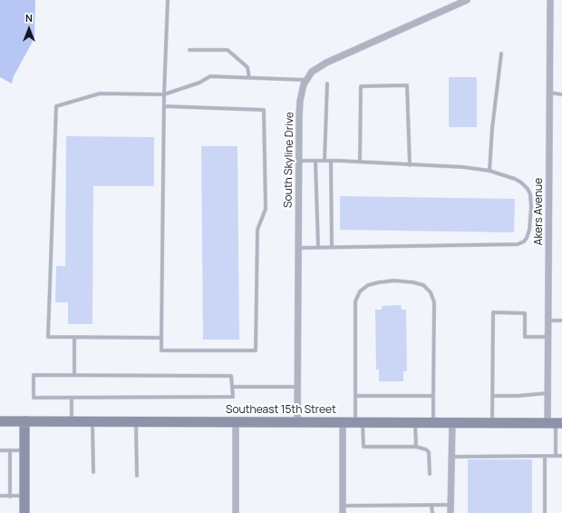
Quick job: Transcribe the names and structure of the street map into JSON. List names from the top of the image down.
{
  "streets": {
    "main road": ["Southeast 15th Street"],
    "street": ["South Skyline Drive", "Akers Avenue"]
  },
  "crossings": [
    ["South Skyline Drive", "Southeast 15th Street"],
    ["Akers Avenue", "Southeast 15th Street"]
  ],
  "north": "top"
}
